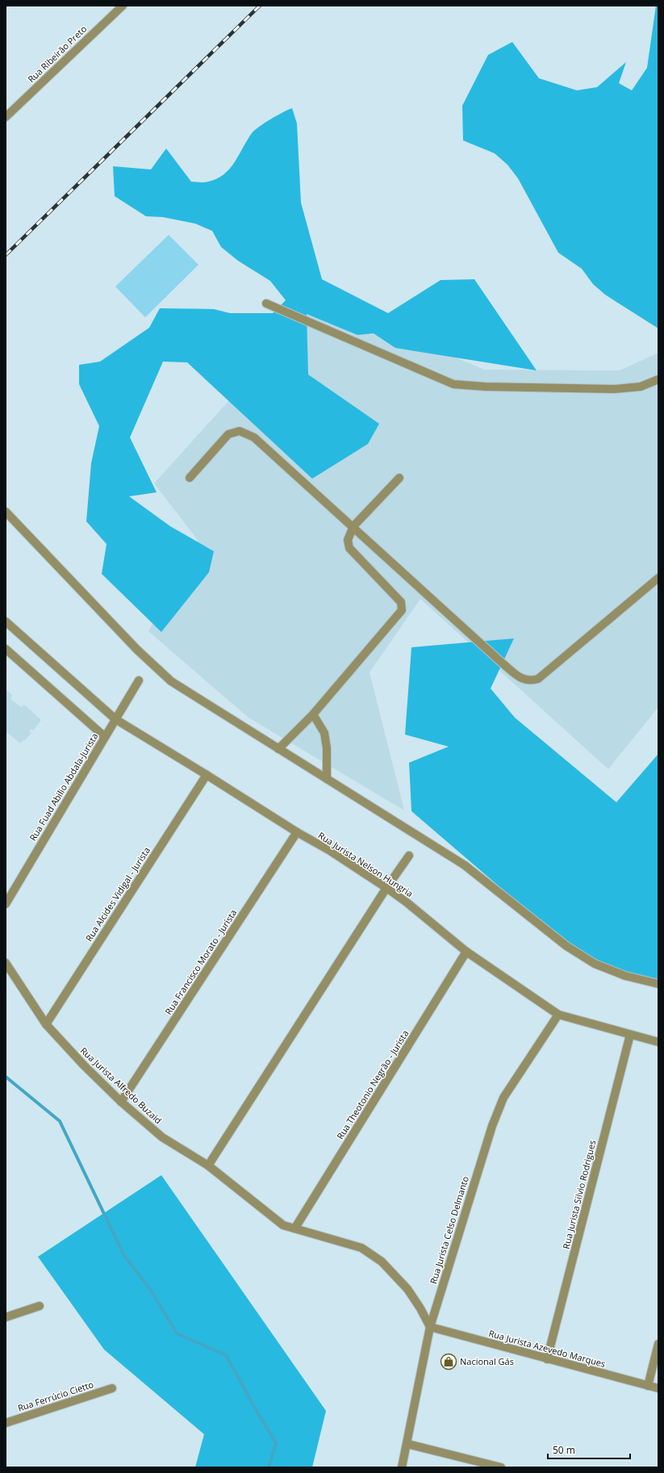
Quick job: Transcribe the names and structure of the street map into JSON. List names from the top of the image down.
{
  "streets": {
    "street": [
      "Rua Ribeirão Preto",
      "Rua Fuad Abilio Abdala-Jurista",
      "Rua Jurista Nelson Hungria",
      "Rua Alcides Vidigal - Jurista",
      "Rua Francisco Morato - Jurista",
      "Rua Theotonio Negrão - Jurista",
      "Rua Jurista Alfredo Buzaid",
      "Rua Jurista Silvio Rodrigues",
      "Rua Jurista Celso Delmanto",
      "Rua Jurista Azevedo Marques",
      "Rua Ferrúcio Cietto"
    ]
  },
  "crossings": [
    ["Rua Fuad Abilio Abdala-Jurista", "Rua Jurista Nelson Hungria"],
    ["Rua Jurista Nelson Hungria", "Rua Alcides Vidigal - Jurista"],
    ["Rua Jurista Nelson Hungria", "Rua Francisco Morato - Jurista"],
    ["Rua Jurista Nelson Hungria", "Rua Theotonio Negrão - Jurista"],
    ["Rua Jurista Nelson Hungria", "Rua Jurista Silvio Rodrigues"],
    ["Rua Jurista Nelson Hungria", "Rua Jurista Celso Delmanto"],
    ["Rua Alcides Vidigal - Jurista", "Rua Jurista Alfredo Buzaid"],
    ["Rua Francisco Morato - Jurista", "Rua Jurista Alfredo Buzaid"],
    ["Rua Theotonio Negrão - Jurista", "Rua Jurista Alfredo Buzaid"],
    ["Rua Jurista Alfredo Buzaid", "Rua Jurista Celso Delmanto"],
    ["Rua Jurista Alfredo Buzaid", "Rua Jurista Azevedo Marques"],
    ["Rua Jurista Silvio Rodrigues", "Rua Jurista Azevedo Marques"],
    ["Rua Jurista Celso Delmanto", "Rua Jurista Azevedo Marques"]
  ],
  "places": {
    "shop": ["Nacional Gás"]
  },
  "scale_bar": "50 m"
}
